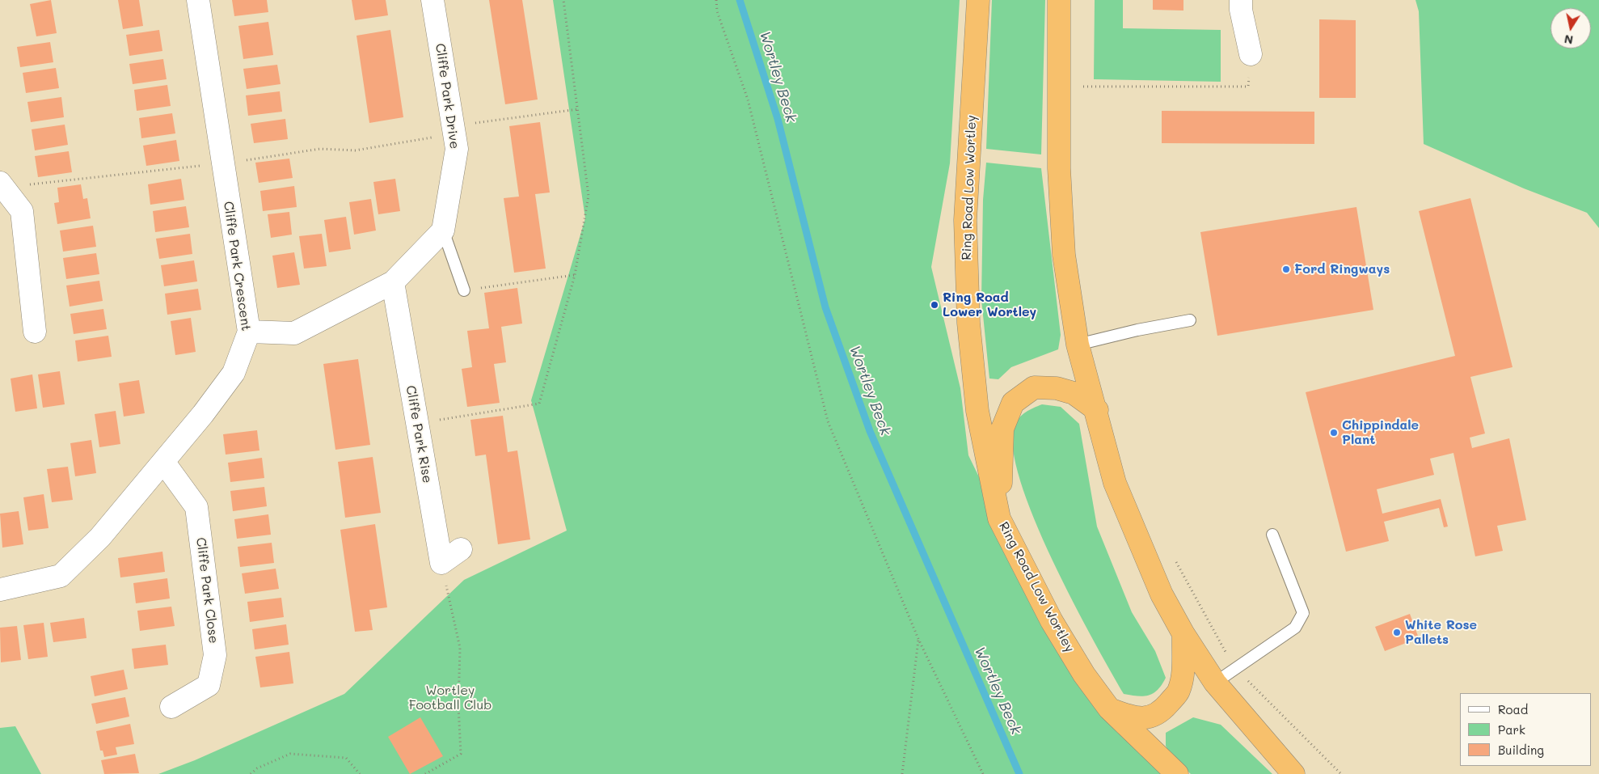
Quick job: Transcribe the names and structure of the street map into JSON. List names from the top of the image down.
{
  "streets": {
    "highway": ["Ring Road Low Wortley"],
    "street": [
      "Cliffe Park Drive",
      "Cliffe Park Crescent",
      "Cliffe Park Rise",
      "Cliffe Park Close"
    ]
  },
  "crossings": [
    ["Cliffe Park Crescent", "Cliffe Park Close"]
  ],
  "water": ["Wortley Beck"],
  "parks": ["Wortley Football Club"],
  "places": [
    "Ford Ringways",
    "Ring Road Lower Wortley",
    "Chippindale Plant",
    "White Rose Pallets"
  ],
  "legend": ["Road", "Park", "Building"],
  "north": "bottom"
}
